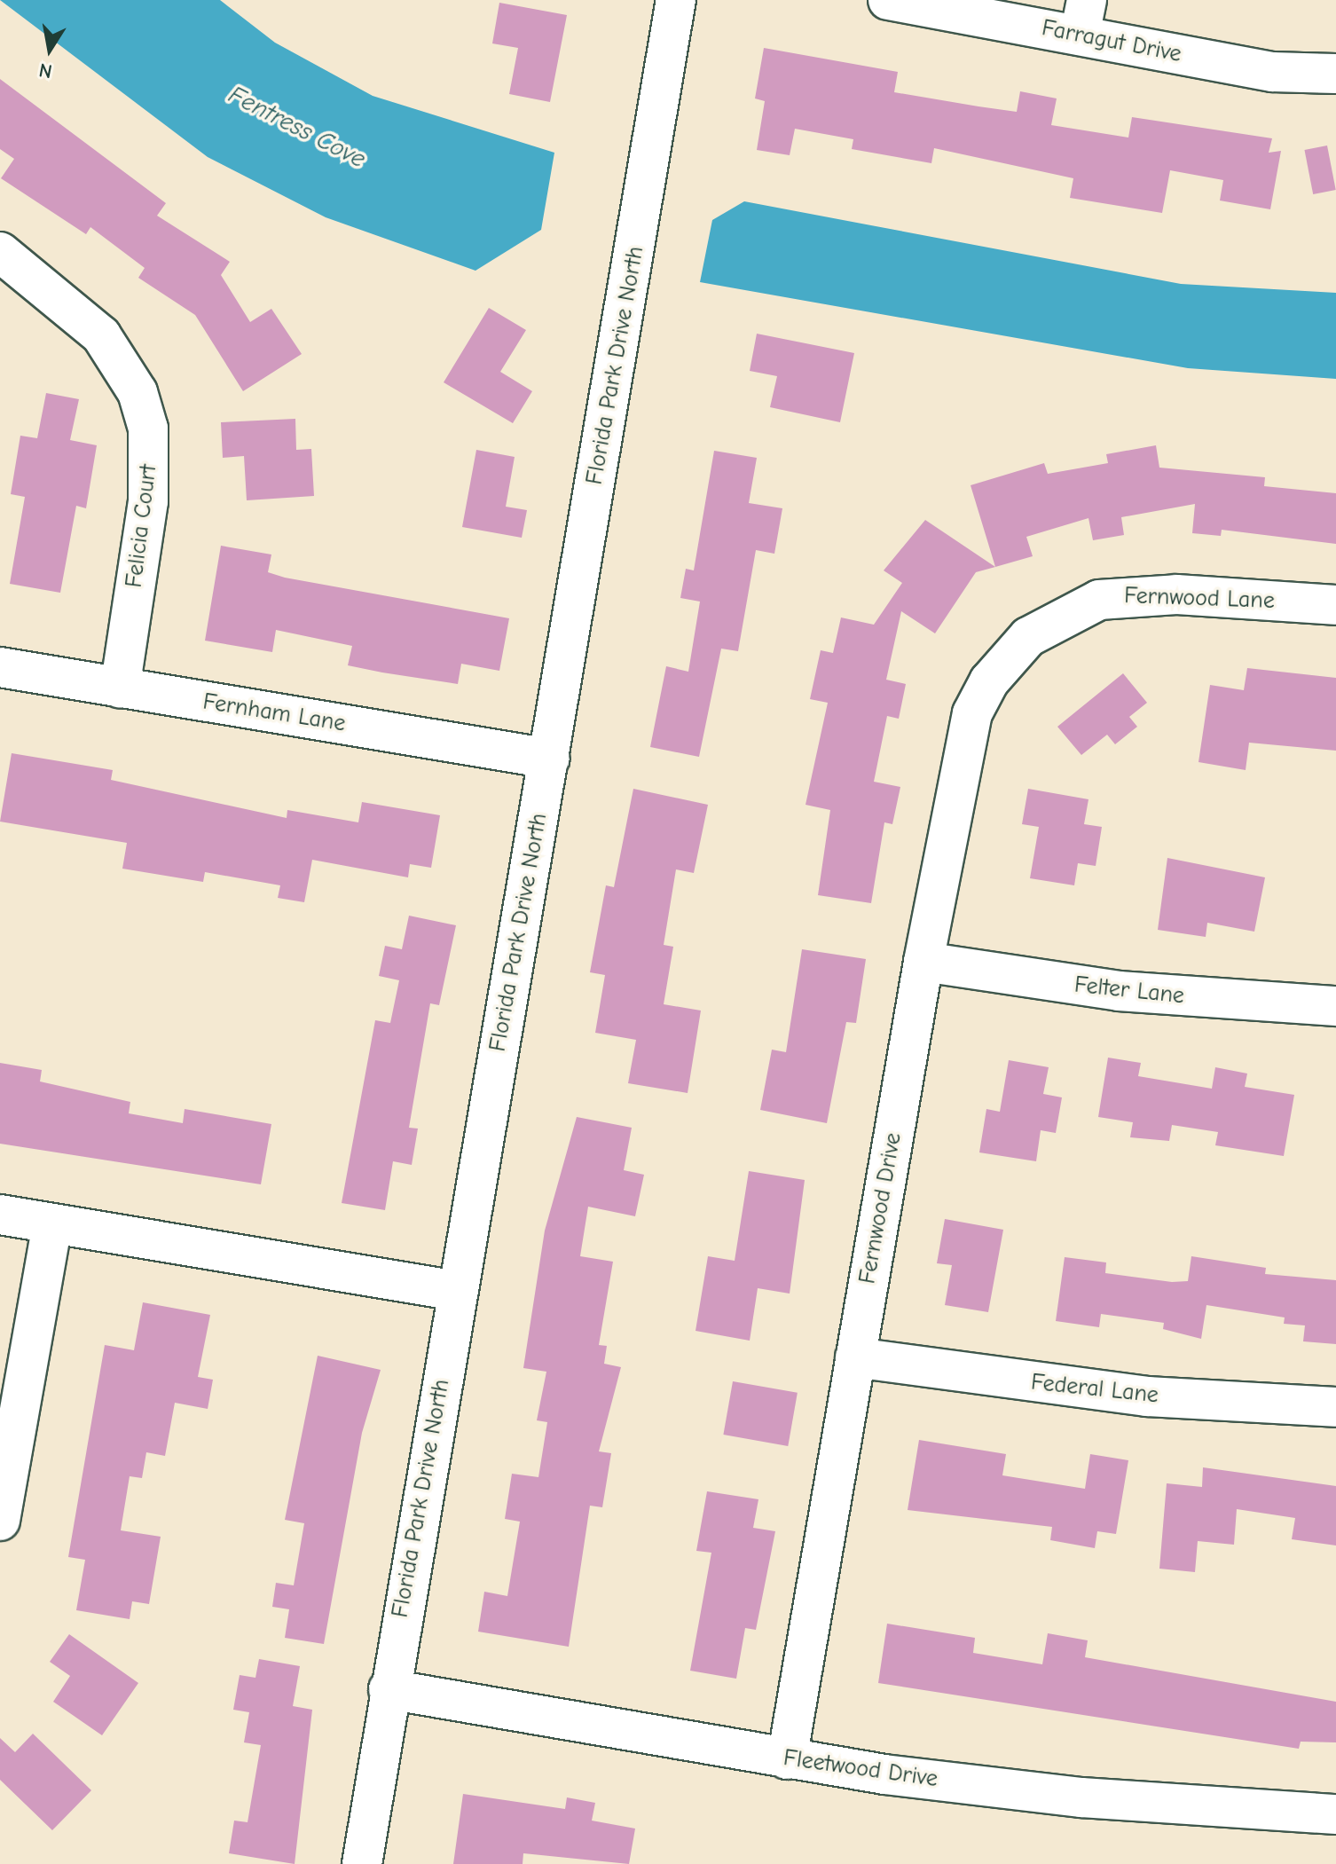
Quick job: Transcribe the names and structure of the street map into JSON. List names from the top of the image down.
{
  "streets": {
    "street": [
      "Farragut Drive",
      "Florida Park Drive North",
      "Felicia Court",
      "Fernwood Lane",
      "Fernham Lane",
      "Felter Lane",
      "Fernwood Drive",
      "Federal Lane",
      "Fleetwood Drive"
    ]
  },
  "crossings": [
    ["Florida Park Drive North", "Fernham Lane"],
    ["Florida Park Drive North", "Fleetwood Drive"],
    ["Felicia Court", "Fernham Lane"],
    ["Fernwood Lane", "Fernwood Drive"],
    ["Felter Lane", "Fernwood Drive"],
    ["Fernwood Drive", "Federal Lane"],
    ["Fernwood Drive", "Fleetwood Drive"]
  ],
  "water": ["Fentress Cove"],
  "north": "bottom"
}
